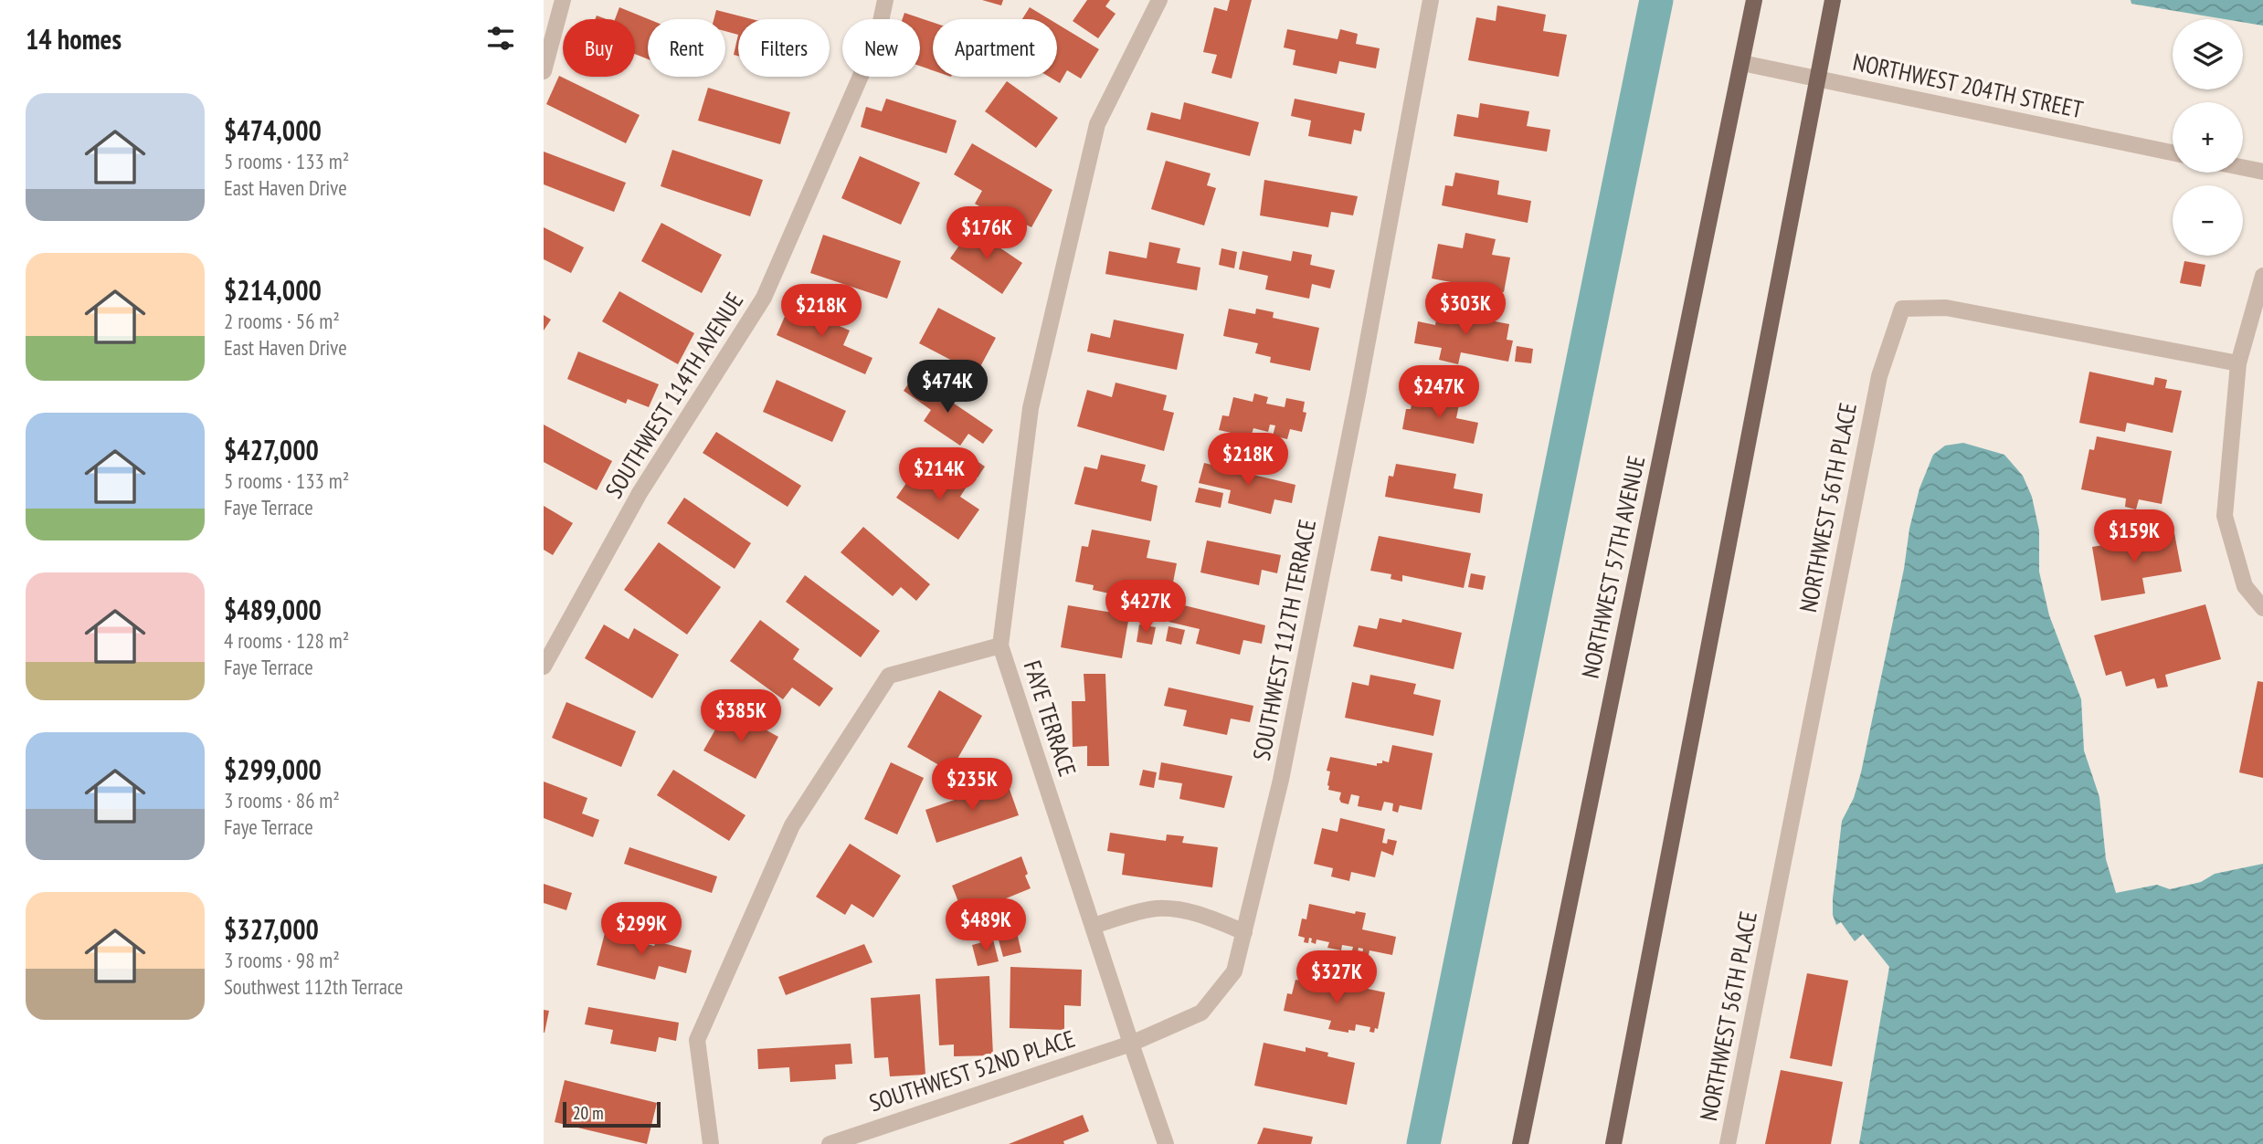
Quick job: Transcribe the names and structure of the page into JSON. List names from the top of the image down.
{
  "streets": {
    "main road": ["NORTHWEST 57TH AVENUE"],
    "street": [
      "NORTHWEST 204TH STREET",
      "SOUTHWEST 114TH AVENUE",
      "NORTHWEST 56TH PLACE",
      "SOUTHWEST 112TH TERRACE",
      "FAYE TERRACE",
      "SOUTHWEST 52ND PLACE"
    ]
  },
  "crossings": [
    ["NORTHWEST 204TH STREET", "NORTHWEST 57TH AVENUE"],
    ["SOUTHWEST 112TH TERRACE", "FAYE TERRACE"],
    ["SOUTHWEST 112TH TERRACE", "SOUTHWEST 52ND PLACE"],
    ["FAYE TERRACE", "SOUTHWEST 52ND PLACE"]
  ],
  "scale_bar": "20 m",
  "page": {
    "heading": "14 homes",
    "map_buttons": ["+", "−"],
    "chip": [
      "Buy",
      "Rent",
      "Filters",
      "New",
      "Apartment"
    ],
    "list": [
      {
        "name": "$474,000",
        "note": "5 rooms · 133 m² · East Haven Drive"
      },
      {
        "name": "$214,000",
        "note": "2 rooms · 56 m² · East Haven Drive"
      },
      {
        "name": "$427,000",
        "note": "5 rooms · 133 m² · Faye Terrace"
      },
      {
        "name": "$489,000",
        "note": "4 rooms · 128 m² · Faye Terrace"
      },
      {
        "name": "$299,000",
        "note": "3 rooms · 86 m² · Faye Terrace"
      },
      {
        "name": "$327,000",
        "note": "3 rooms · 98 m² · Southwest 112th Terrace"
      }
    ],
    "price": [
      "$176K",
      "$303K",
      "$218K",
      "$474K",
      "$247K",
      "$218K",
      "$214K",
      "$159K",
      "$427K",
      "$385K",
      "$235K",
      "$489K",
      "$299K",
      "$327K"
    ],
    "scale": "20 m"
  }
}
